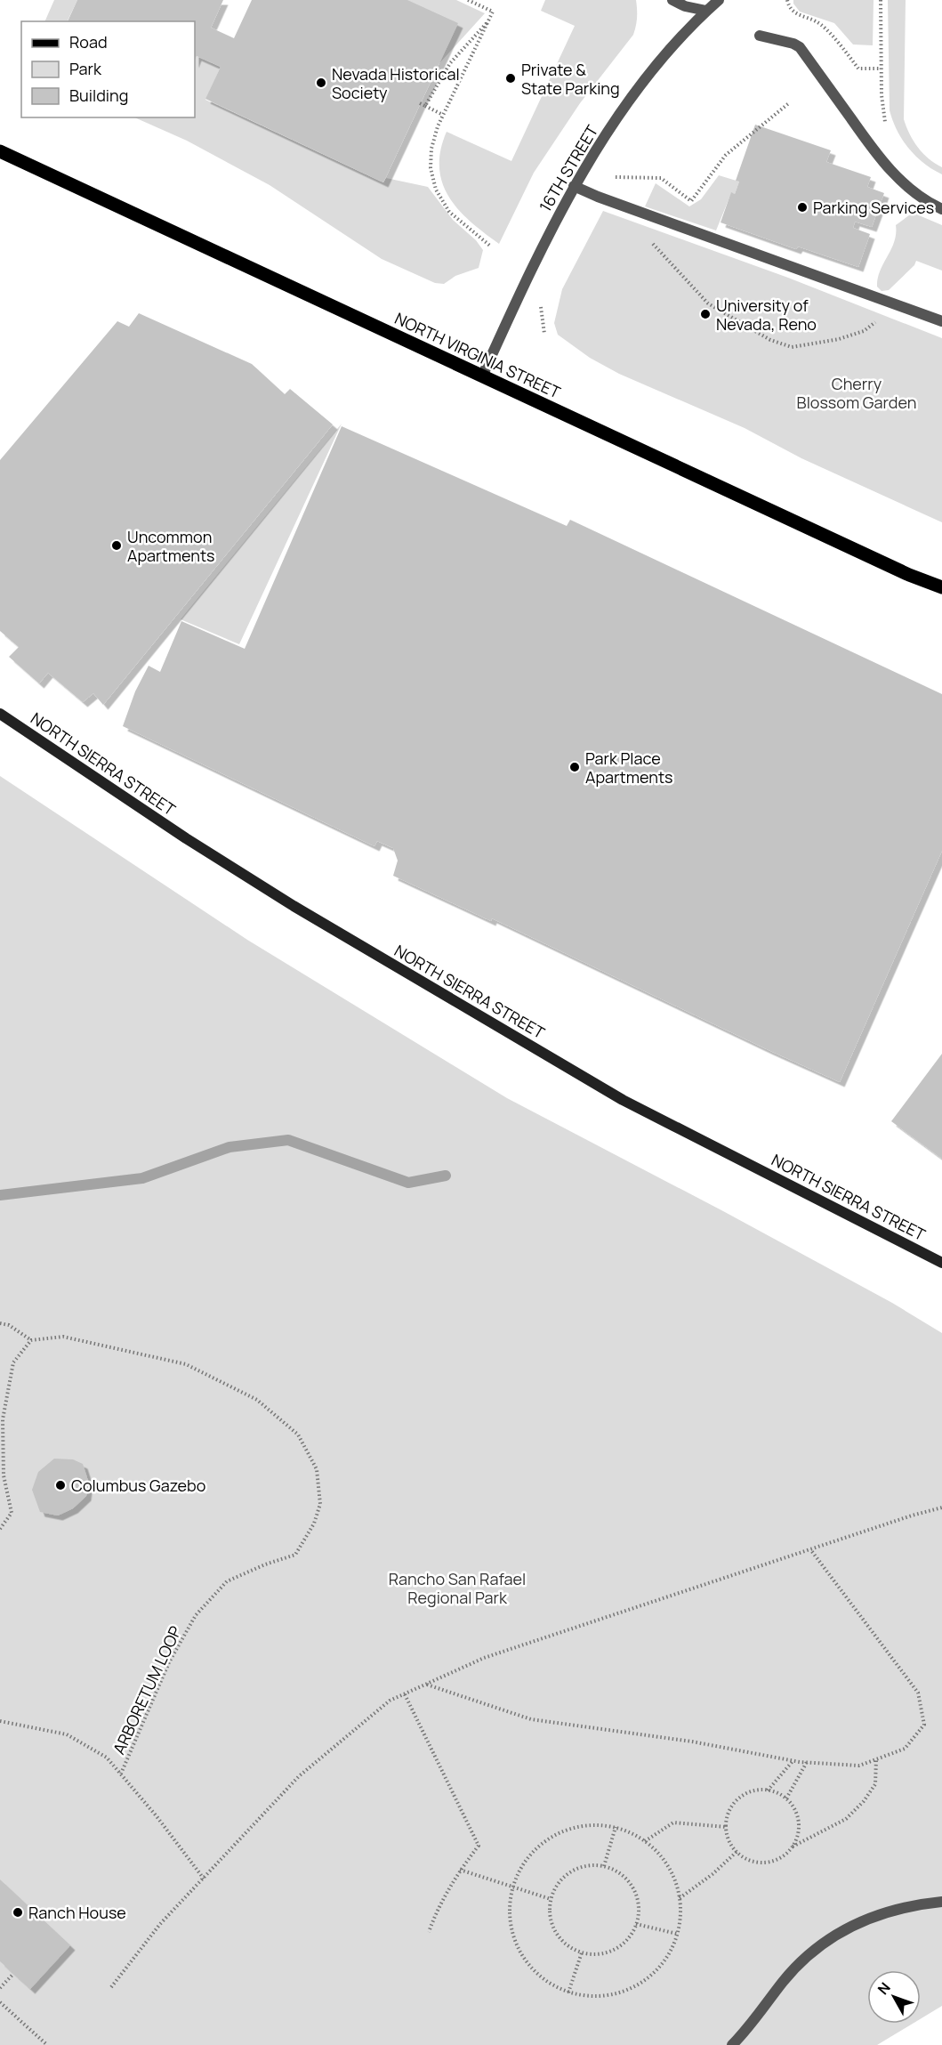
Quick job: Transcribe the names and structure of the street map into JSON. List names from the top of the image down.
{
  "streets": {
    "main road": ["NORTH VIRGINIA STREET", "NORTH SIERRA STREET"],
    "street": ["16TH STREET"],
    "path": ["ARBORETUM LOOP"]
  },
  "crossings": [
    ["16TH STREET", "NORTH VIRGINIA STREET"]
  ],
  "parks": ["Cherry Blossom Garden", "Rancho San Rafael Regional Park"],
  "places": [
    "Private & State Parking",
    "Nevada Historical Society",
    "Parking Services",
    "University of Nevada, Reno",
    "Uncommon Apartments",
    "Park Place Apartments",
    "Columbus Gazebo",
    "Ranch House"
  ],
  "legend": ["Road", "Park", "Building"],
  "north": "top left"
}
